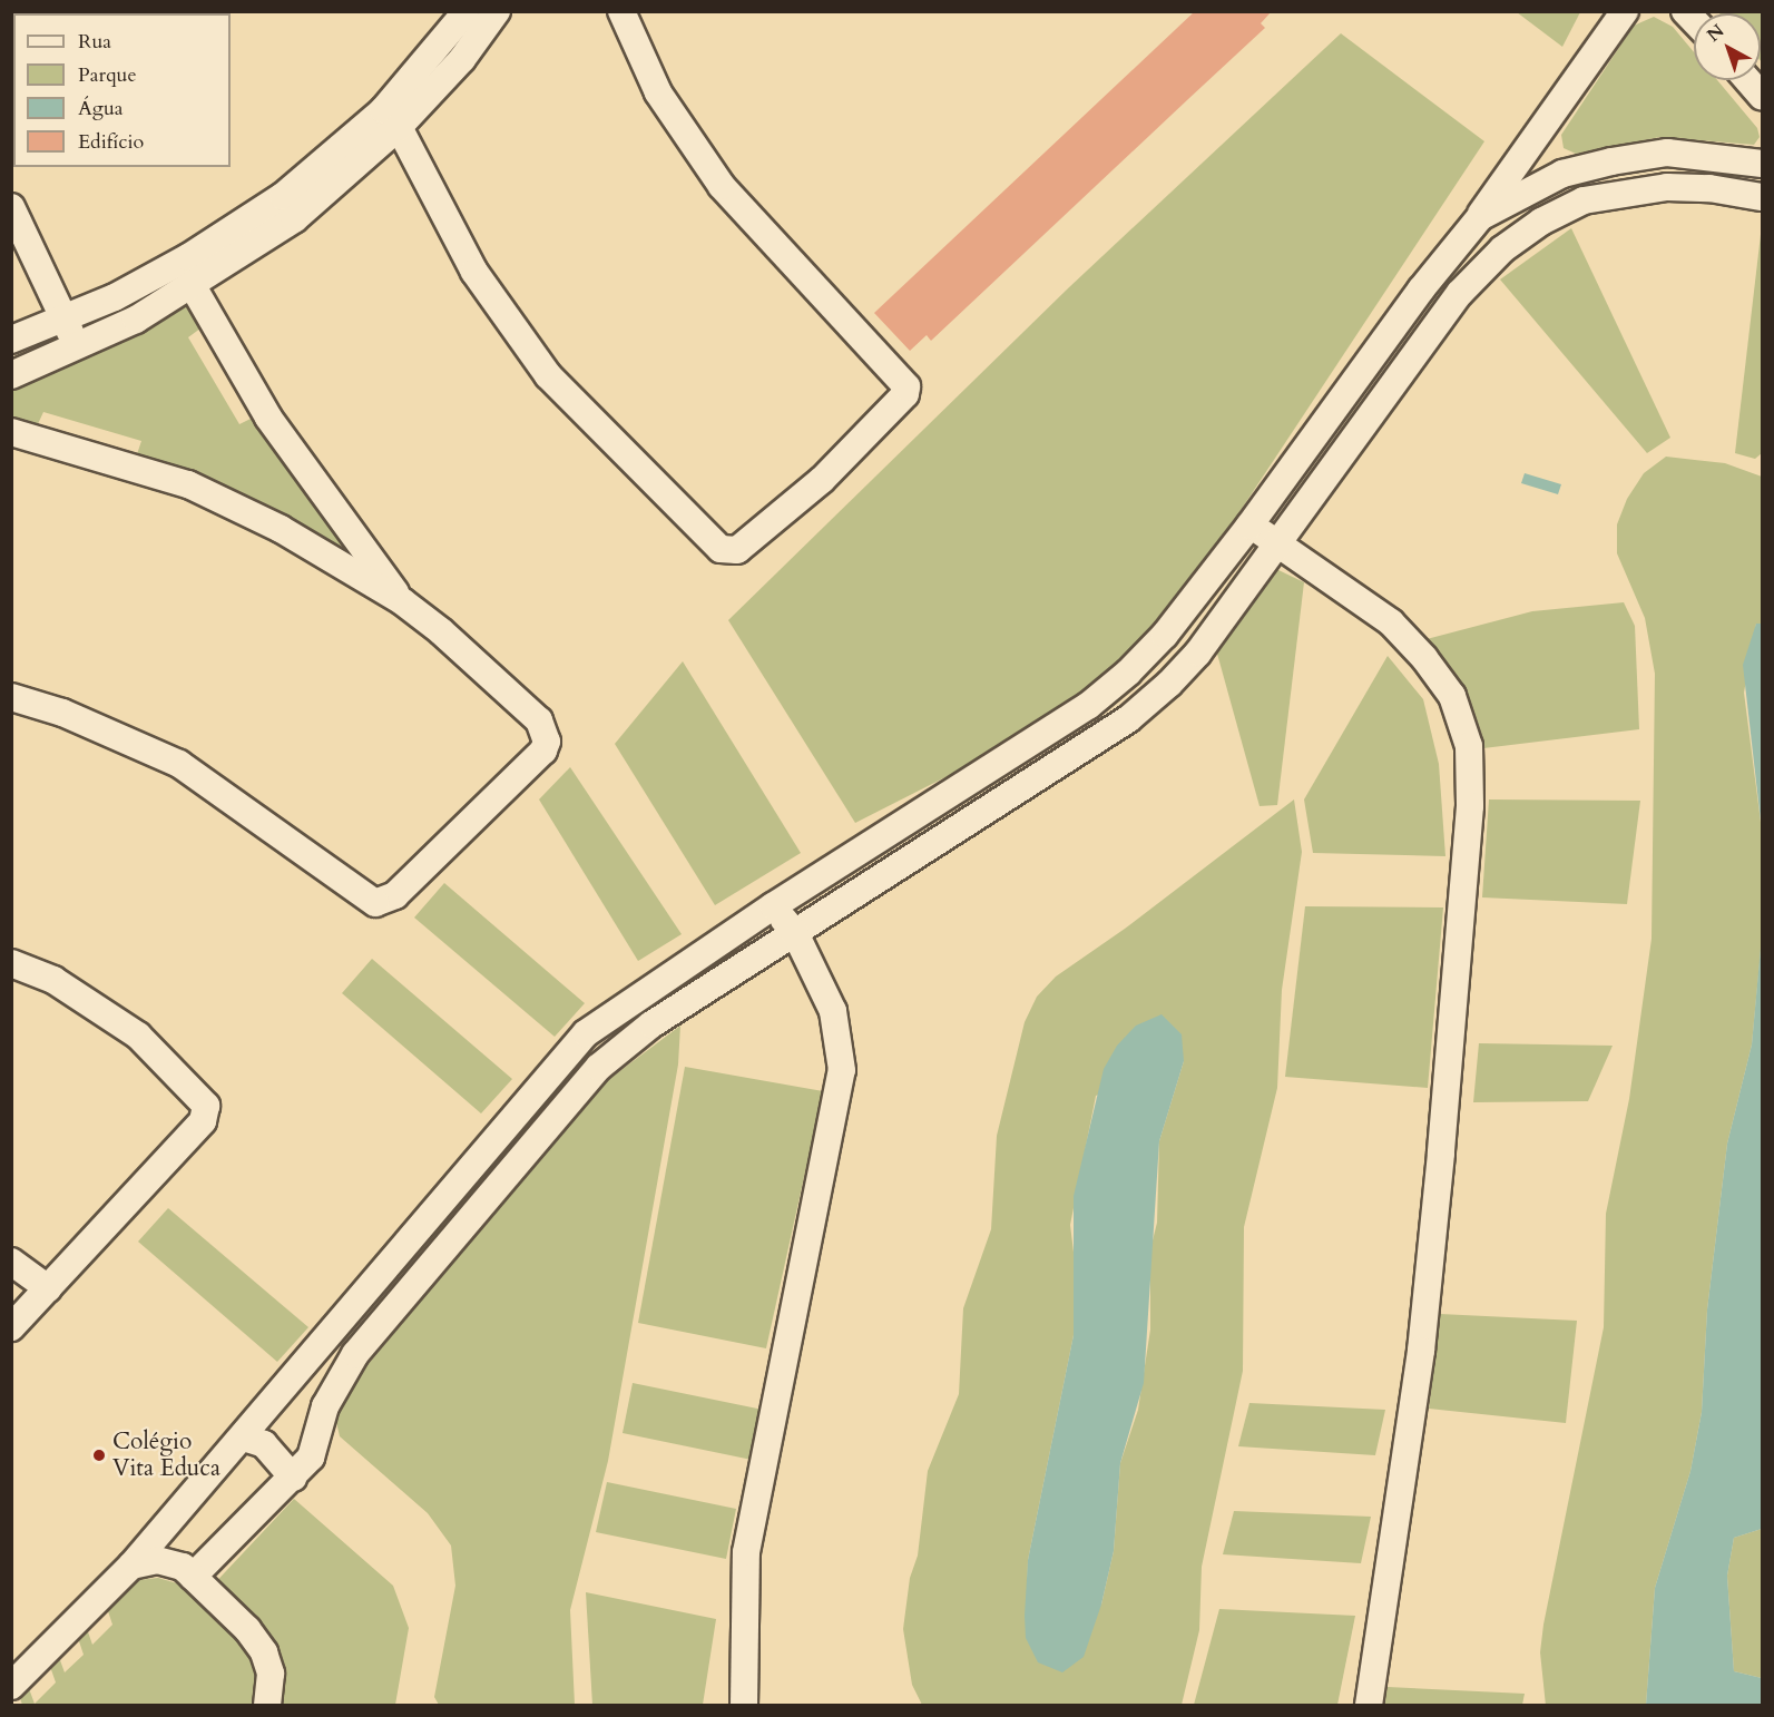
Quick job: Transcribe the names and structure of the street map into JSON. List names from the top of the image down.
{
  "places": ["Colégio Vita Educa"],
  "legend": [
    "Rua",
    "Parque",
    "Água",
    "Edifício"
  ],
  "north": "top left"
}
